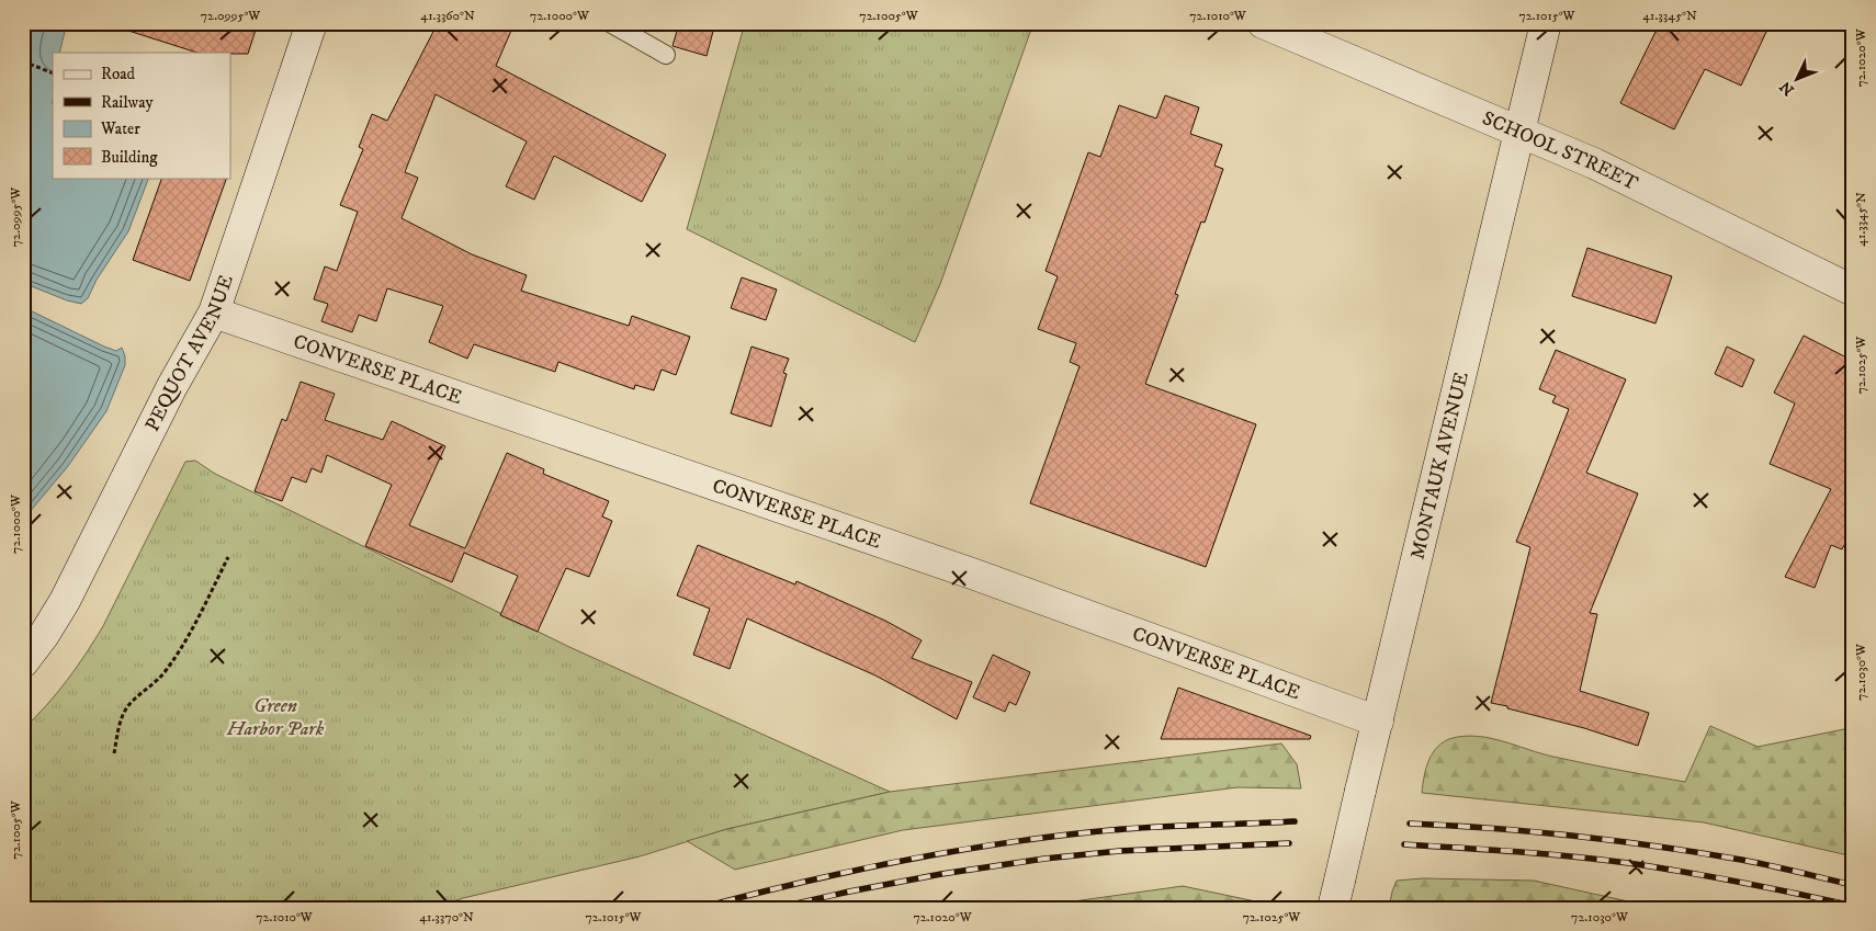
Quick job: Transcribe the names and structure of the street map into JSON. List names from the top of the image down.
{
  "streets": {
    "street": [
      "SCHOOL STREET",
      "PEQUOT AVENUE",
      "CONVERSE PLACE",
      "MONTAUK AVENUE"
    ]
  },
  "crossings": [
    ["SCHOOL STREET", "MONTAUK AVENUE"],
    ["PEQUOT AVENUE", "CONVERSE PLACE"],
    ["CONVERSE PLACE", "MONTAUK AVENUE"]
  ],
  "parks": ["Green Harbor Park"],
  "legend": [
    "Road",
    "Railway",
    "Water",
    "Building"
  ],
  "north": "bottom left",
  "coordinates": [
    "72.0995°W",
    "41.3360°N",
    "72.1000°W",
    "72.1005°W",
    "72.1010°W",
    "72.1015°W",
    "41.3345°N",
    "72.1020°W",
    "72.1025°W",
    "72.1030°W",
    "41.3370°N"
  ]
}
